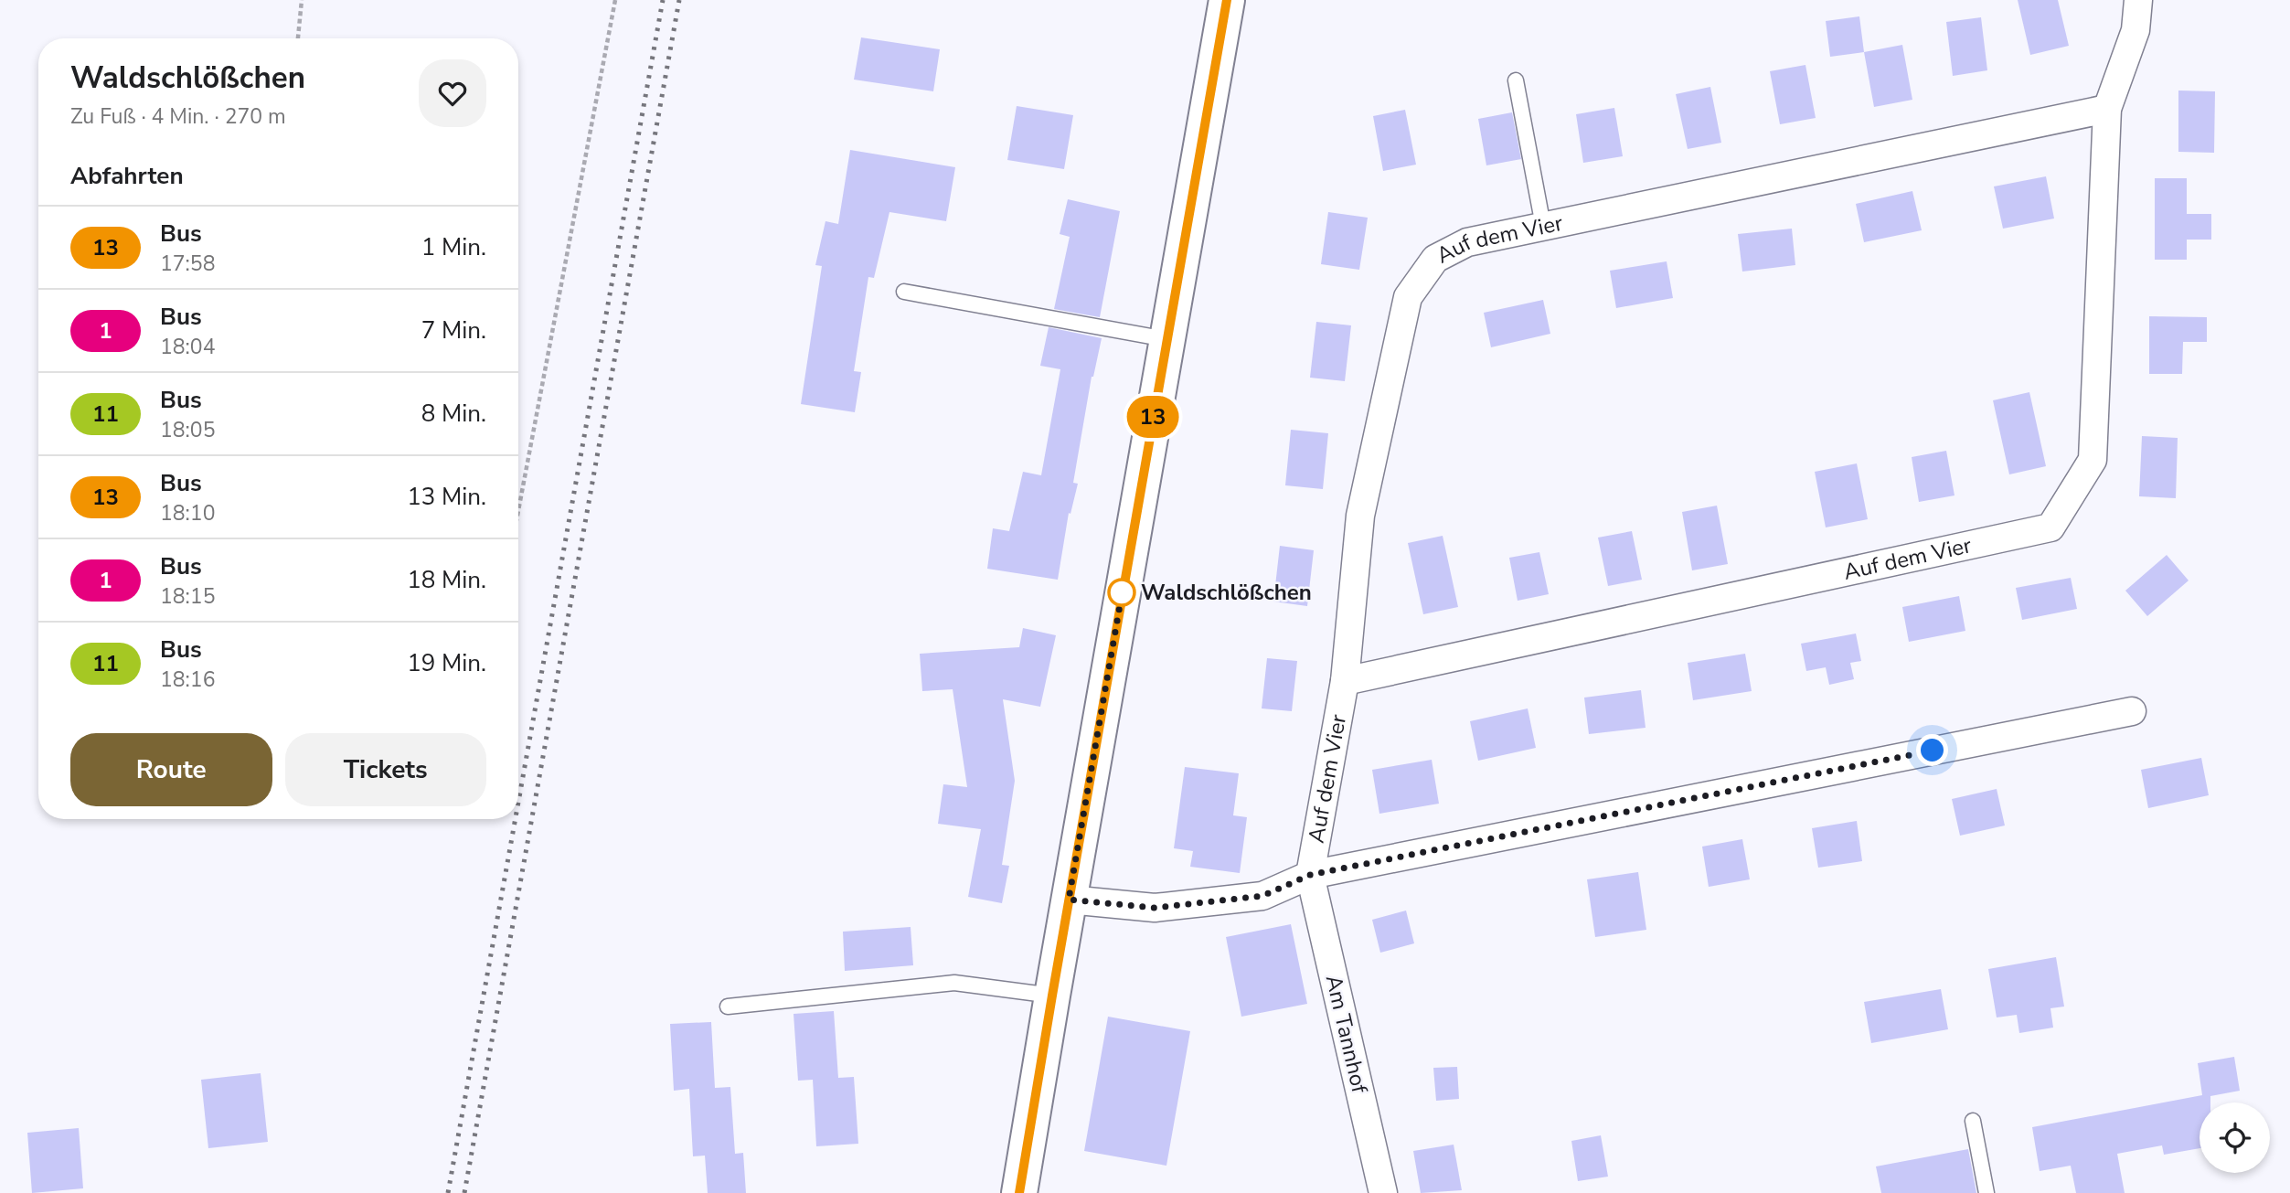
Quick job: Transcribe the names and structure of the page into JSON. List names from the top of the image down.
{
  "streets": {
    "street": ["Auf dem Vier", "Am Tannhof"]
  },
  "crossings": [
    ["Auf dem Vier", "Am Tannhof"]
  ],
  "places": ["Waldschlößchen"],
  "lines": ["bus line 13"],
  "page": {
    "on_map": "13",
    "heading": [
      ["Waldschlößchen", "Zu Fuß · 4 Min. · 270 m"],
      "Abfahrten"
    ],
    "list": [
      {
        "mark": "13",
        "name": "Bus",
        "note": "17:58",
        "value": "1 Min."
      },
      {
        "mark": "1",
        "name": "Bus",
        "note": "18:04",
        "value": "7 Min."
      },
      {
        "mark": "11",
        "name": "Bus",
        "note": "18:05",
        "value": "8 Min."
      },
      {
        "mark": "13",
        "name": "Bus",
        "note": "18:10",
        "value": "13 Min."
      },
      {
        "mark": "1",
        "name": "Bus",
        "note": "18:15",
        "value": "18 Min."
      },
      {
        "mark": "11",
        "name": "Bus",
        "note": "18:16",
        "value": "19 Min."
      }
    ],
    "buttons": ["Route", "Tickets"]
  }
}
